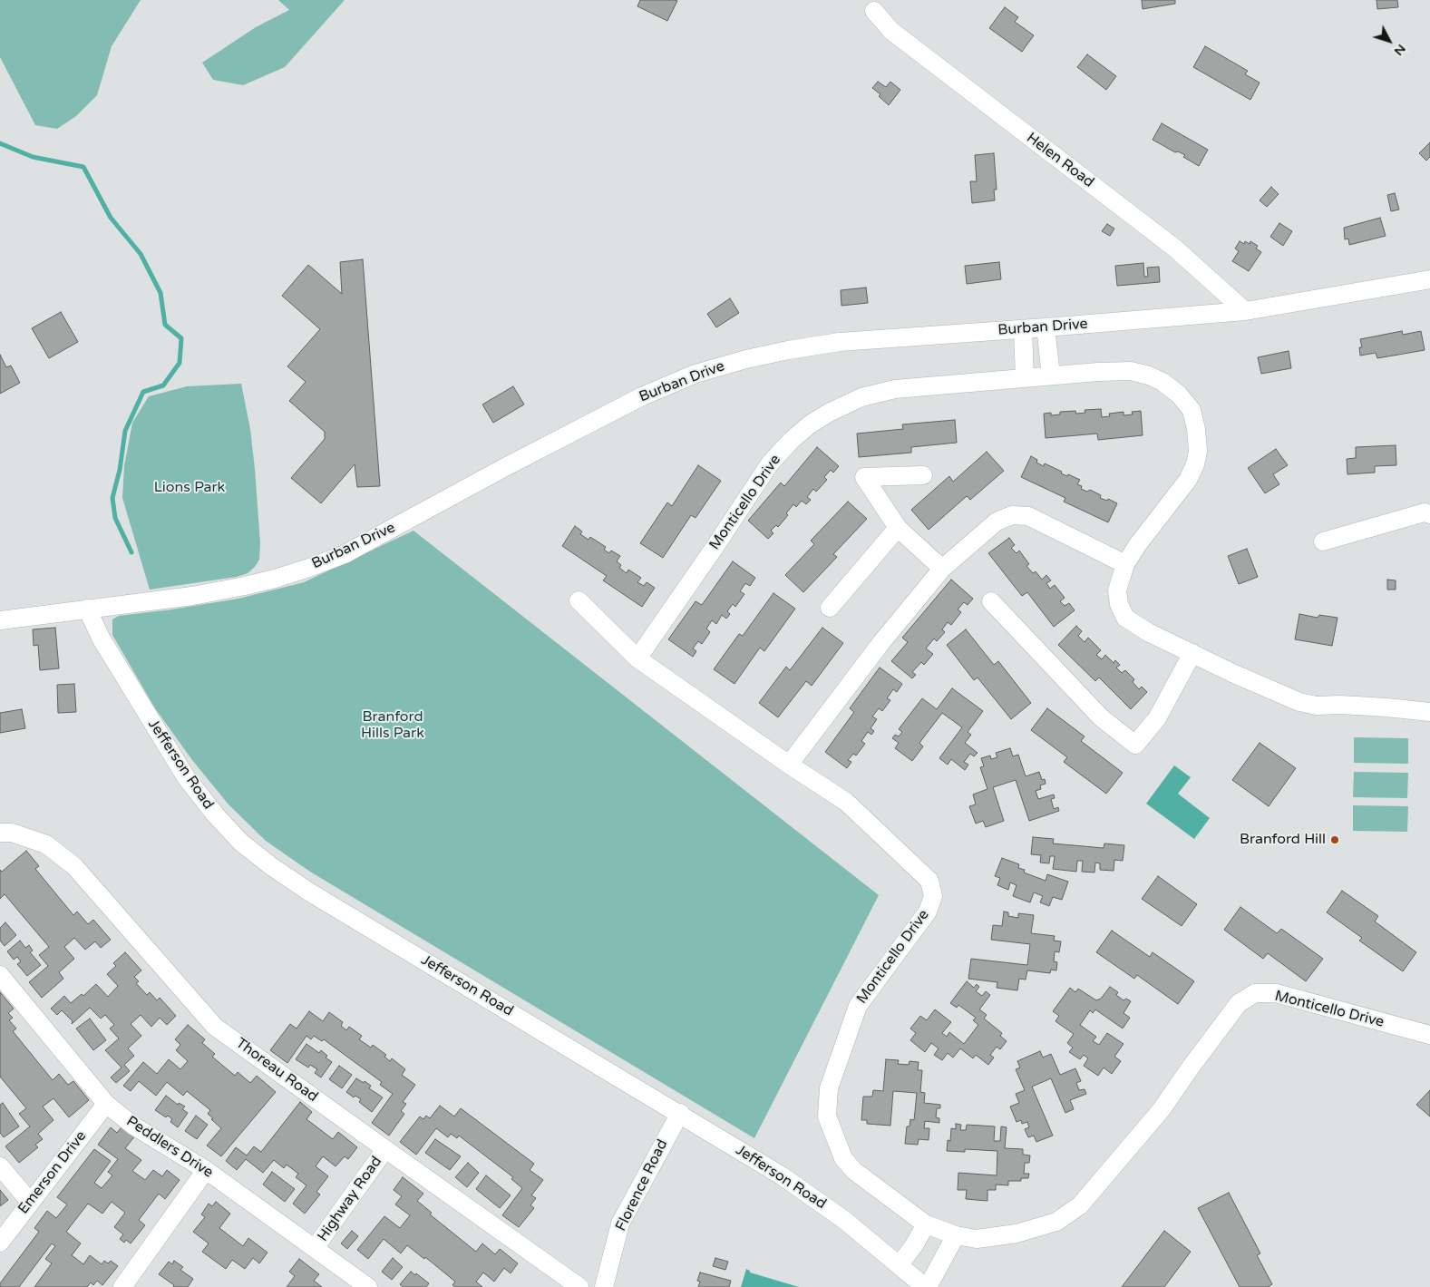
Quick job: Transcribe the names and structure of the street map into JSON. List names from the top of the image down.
{
  "streets": {
    "street": [
      "Helen Road",
      "Burban Drive",
      "Monticello Drive",
      "Jefferson Road",
      "Thoreau Road",
      "Peddlers Drive",
      "Emerson Drive",
      "Florence Road",
      "Highway Road"
    ]
  },
  "crossings": [
    ["Helen Road", "Burban Drive"],
    ["Burban Drive", "Jefferson Road"],
    ["Jefferson Road", "Florence Road"],
    ["Thoreau Road", "Highway Road"],
    ["Peddlers Drive", "Emerson Drive"],
    ["Peddlers Drive", "Highway Road"]
  ],
  "parks": ["Lions Park", "Branford Hills Park"],
  "places": ["Branford Hill"],
  "north": "bottom right"
}
